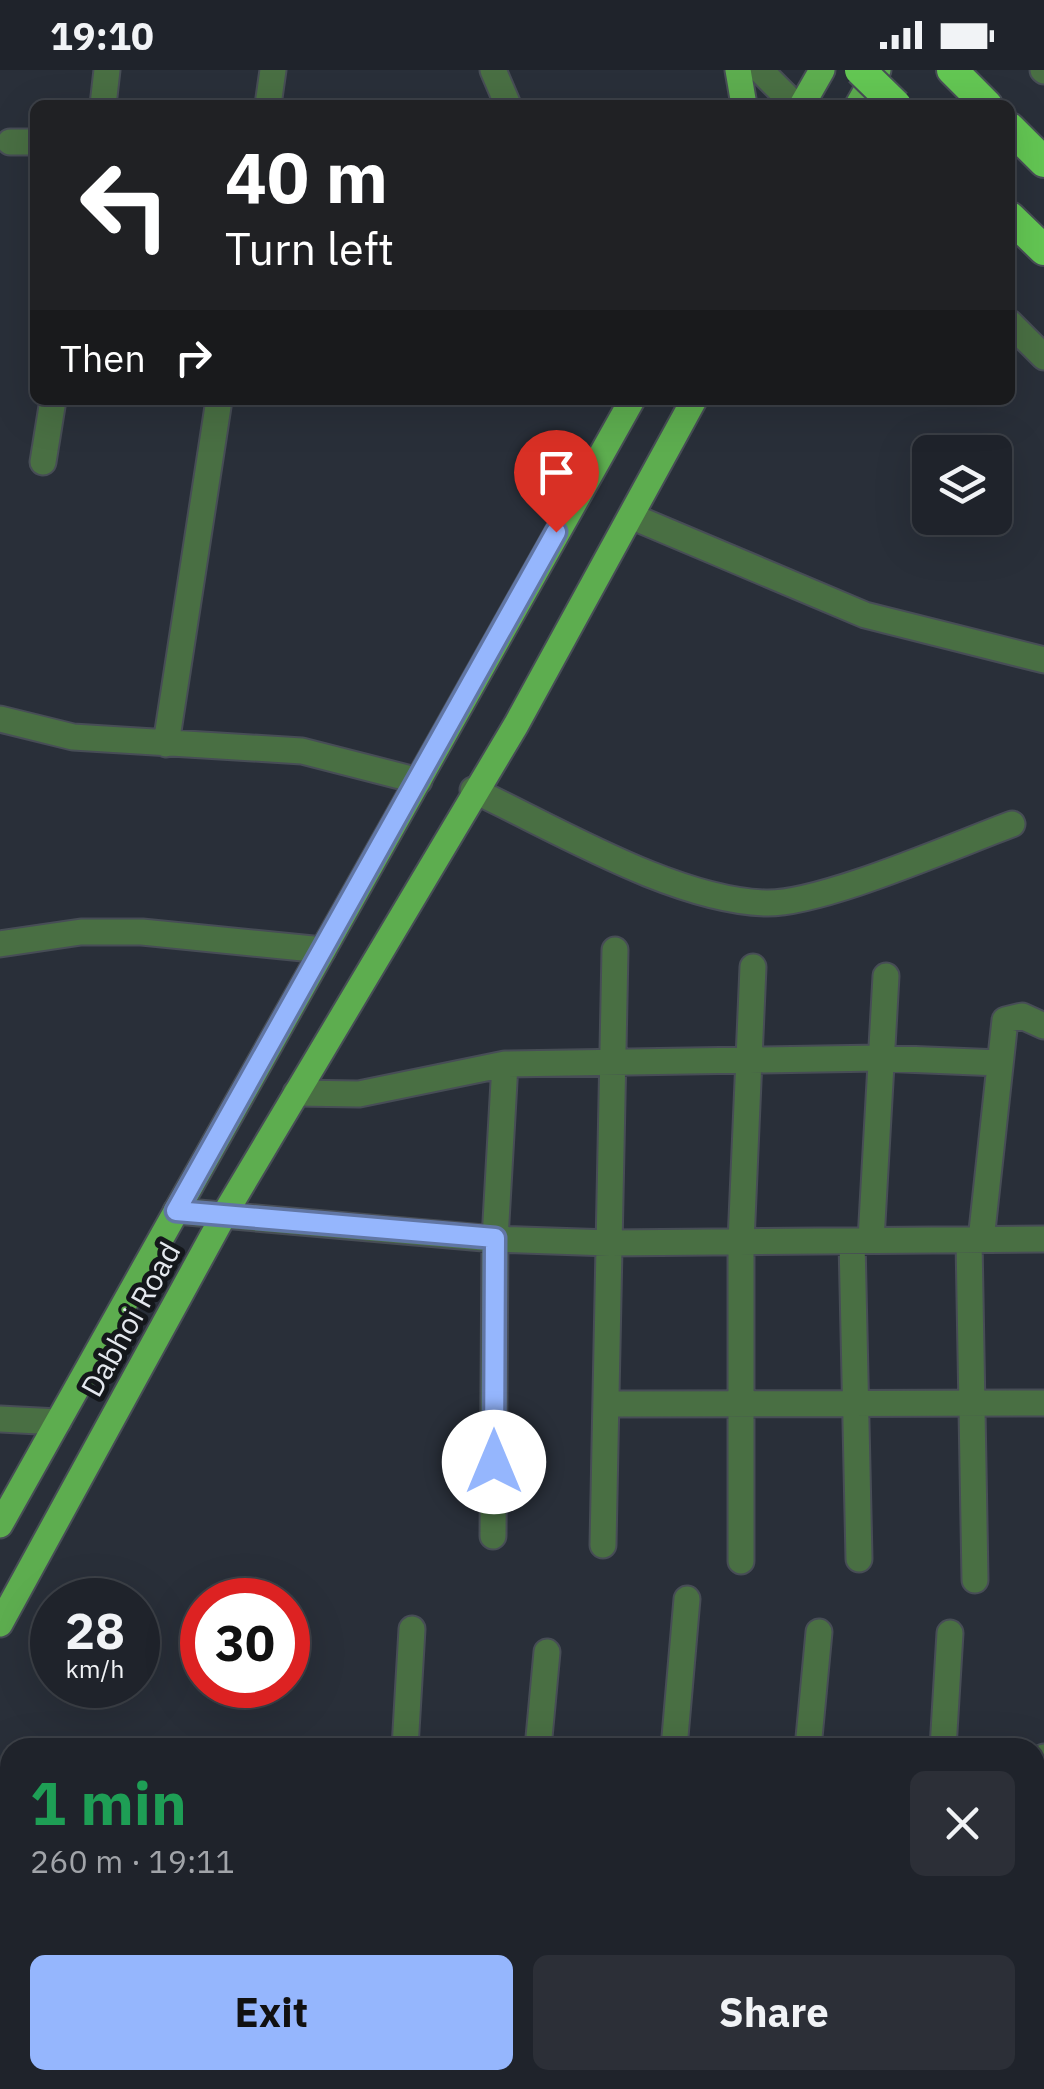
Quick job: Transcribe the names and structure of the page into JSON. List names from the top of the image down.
{
  "streets": {
    "main road": ["Dabhoi Road"]
  },
  "page": {
    "status": "19:10",
    "turn": ["40 m", "Turn left"],
    "then": "Then",
    "speed": "28 km/h",
    "limit": "30",
    "heading": ["1 min", "260 m · 19:11"],
    "buttons": ["Exit", "Share"]
  }
}
